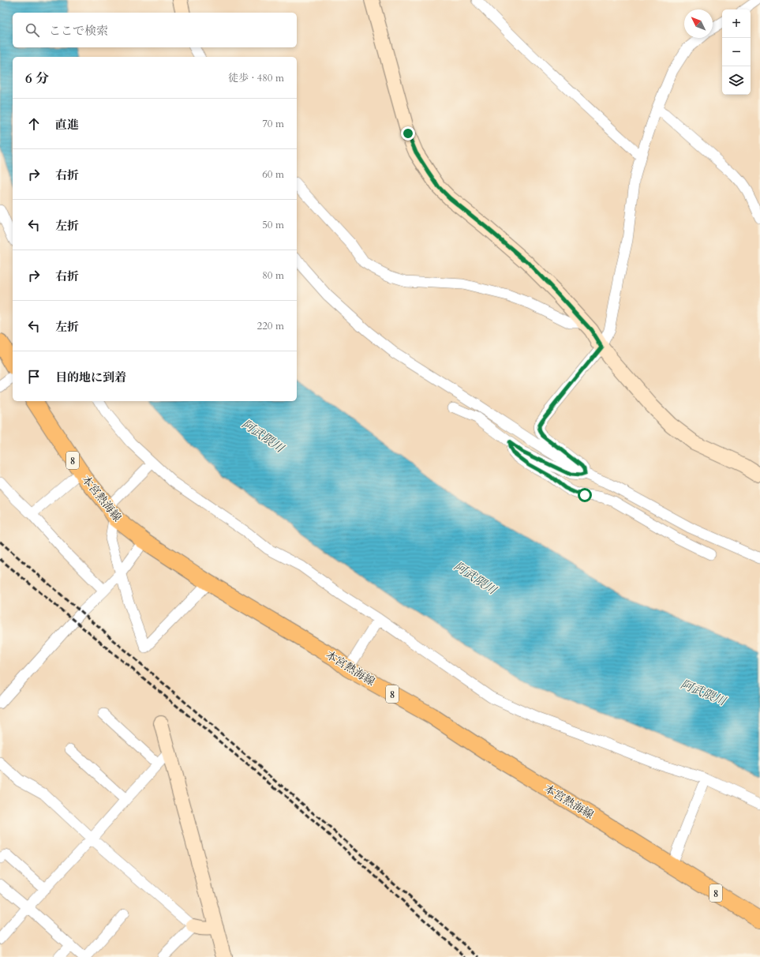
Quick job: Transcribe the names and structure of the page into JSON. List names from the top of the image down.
{
  "streets": {
    "main road": ["8", "本宮熱海線"]
  },
  "water": ["阿武隈川"],
  "north": "top left",
  "page": {
    "map_buttons": ["+", "−"],
    "search": "ここで検索",
    "heading": ["6 分", "徒歩 · 480 m"],
    "list": [
      ["直進", "70 m"],
      ["右折", "60 m"],
      ["左折", "50 m"],
      ["右折", "80 m"],
      ["左折", "220 m"],
      "目的地に到着"
    ]
  }
}
